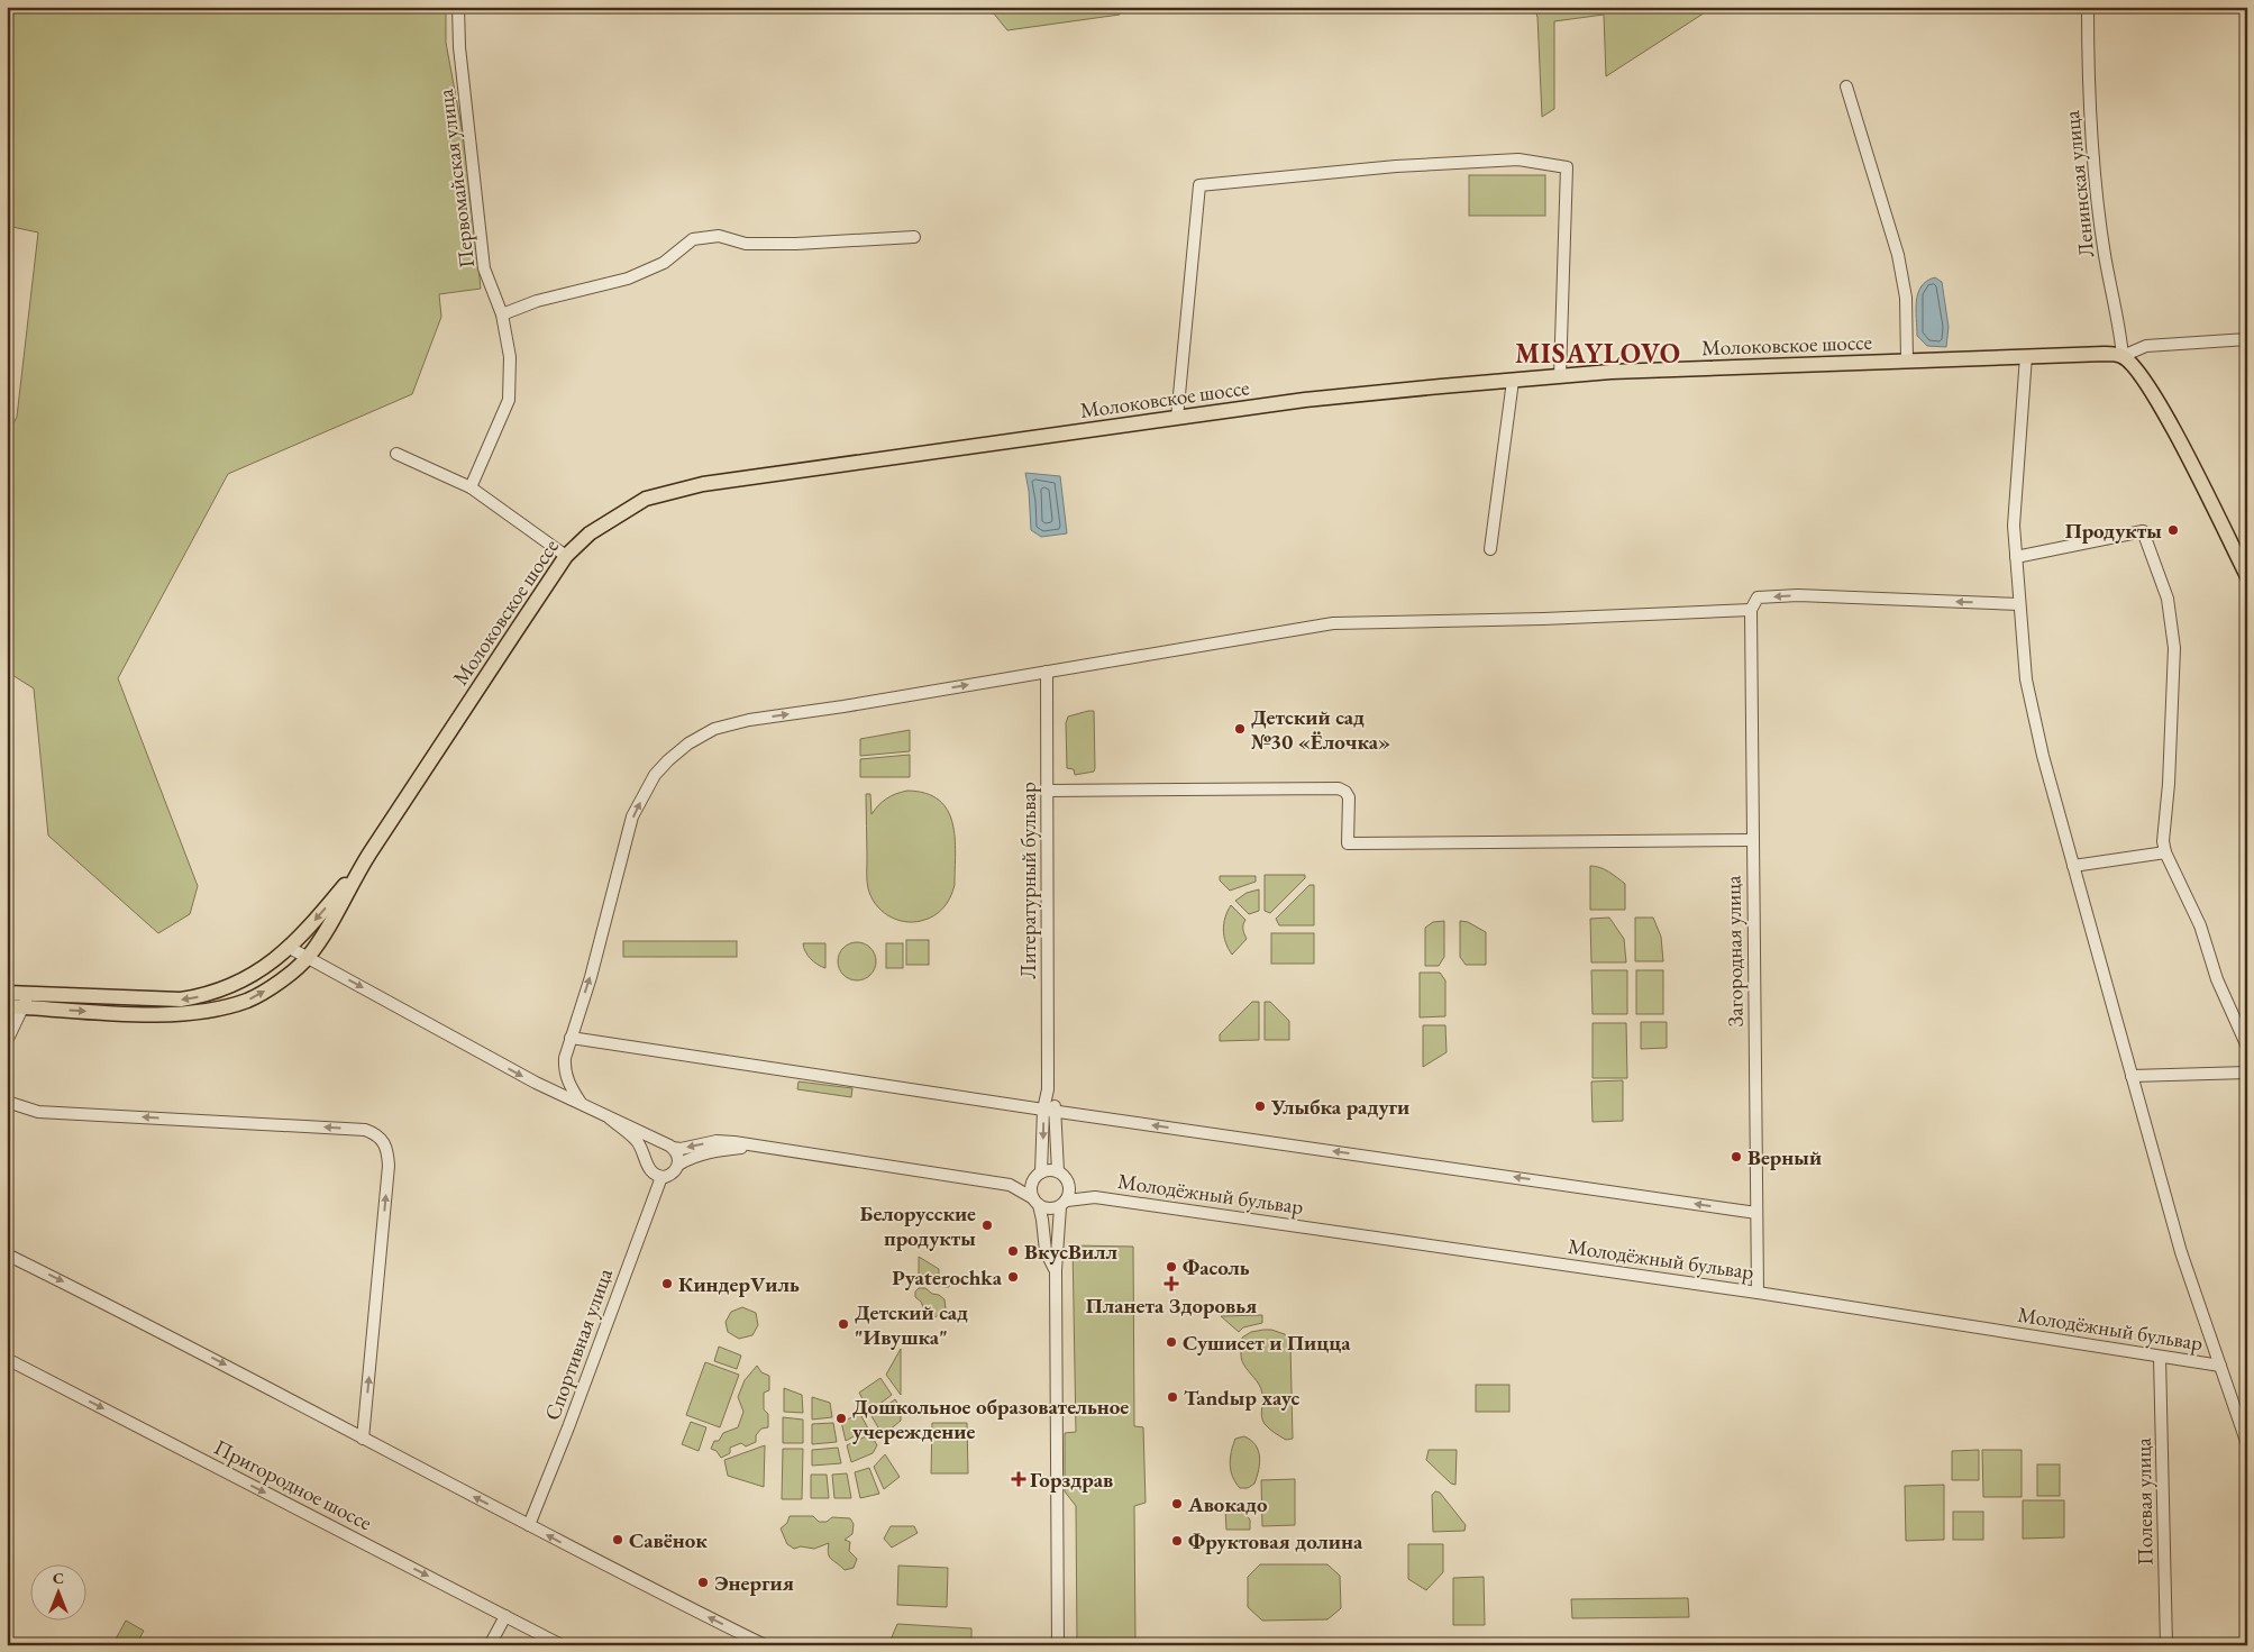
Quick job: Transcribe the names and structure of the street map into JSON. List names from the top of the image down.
{
  "streets": {
    "main road": ["Молоковское шоссе"],
    "street": [
      "Первомайская улица",
      "Ленинская улица",
      "Литературный бульвар",
      "Загородная улица",
      "Молодёжный бульвар",
      "Спортивная улица",
      "Пригородное шоссе",
      "Полевая улица"
    ]
  },
  "crossings": [
    ["Ленинская улица", "Молоковское шоссе"],
    ["Литературный бульвар", "Молодёжный бульвар"],
    ["Загородная улица", "Молодёжный бульвар"],
    ["Молодёжный бульвар", "Полевая улица"]
  ],
  "districts": ["MISAYLOVO"],
  "places": {
    "other": [
      "Продукты",
      "Детский сад №30 «Ёлочка»",
      "Улыбка радуги",
      "Верный",
      "Белорусские продукты",
      "ВкусВилл",
      "Фасоль",
      "Pyaterochka",
      "КиндерVиль",
      "Детский сад \"Ивушка\"",
      "Сушисет и Пицца",
      "Tandыр хаус",
      "Дошкольное образовательное учереждение",
      "Авокадо",
      "Савёнок",
      "Фруктовая долина",
      "Энергия"
    ],
    "health": ["Планета Здоровья", "Горздрав"]
  },
  "north": "top"
}
